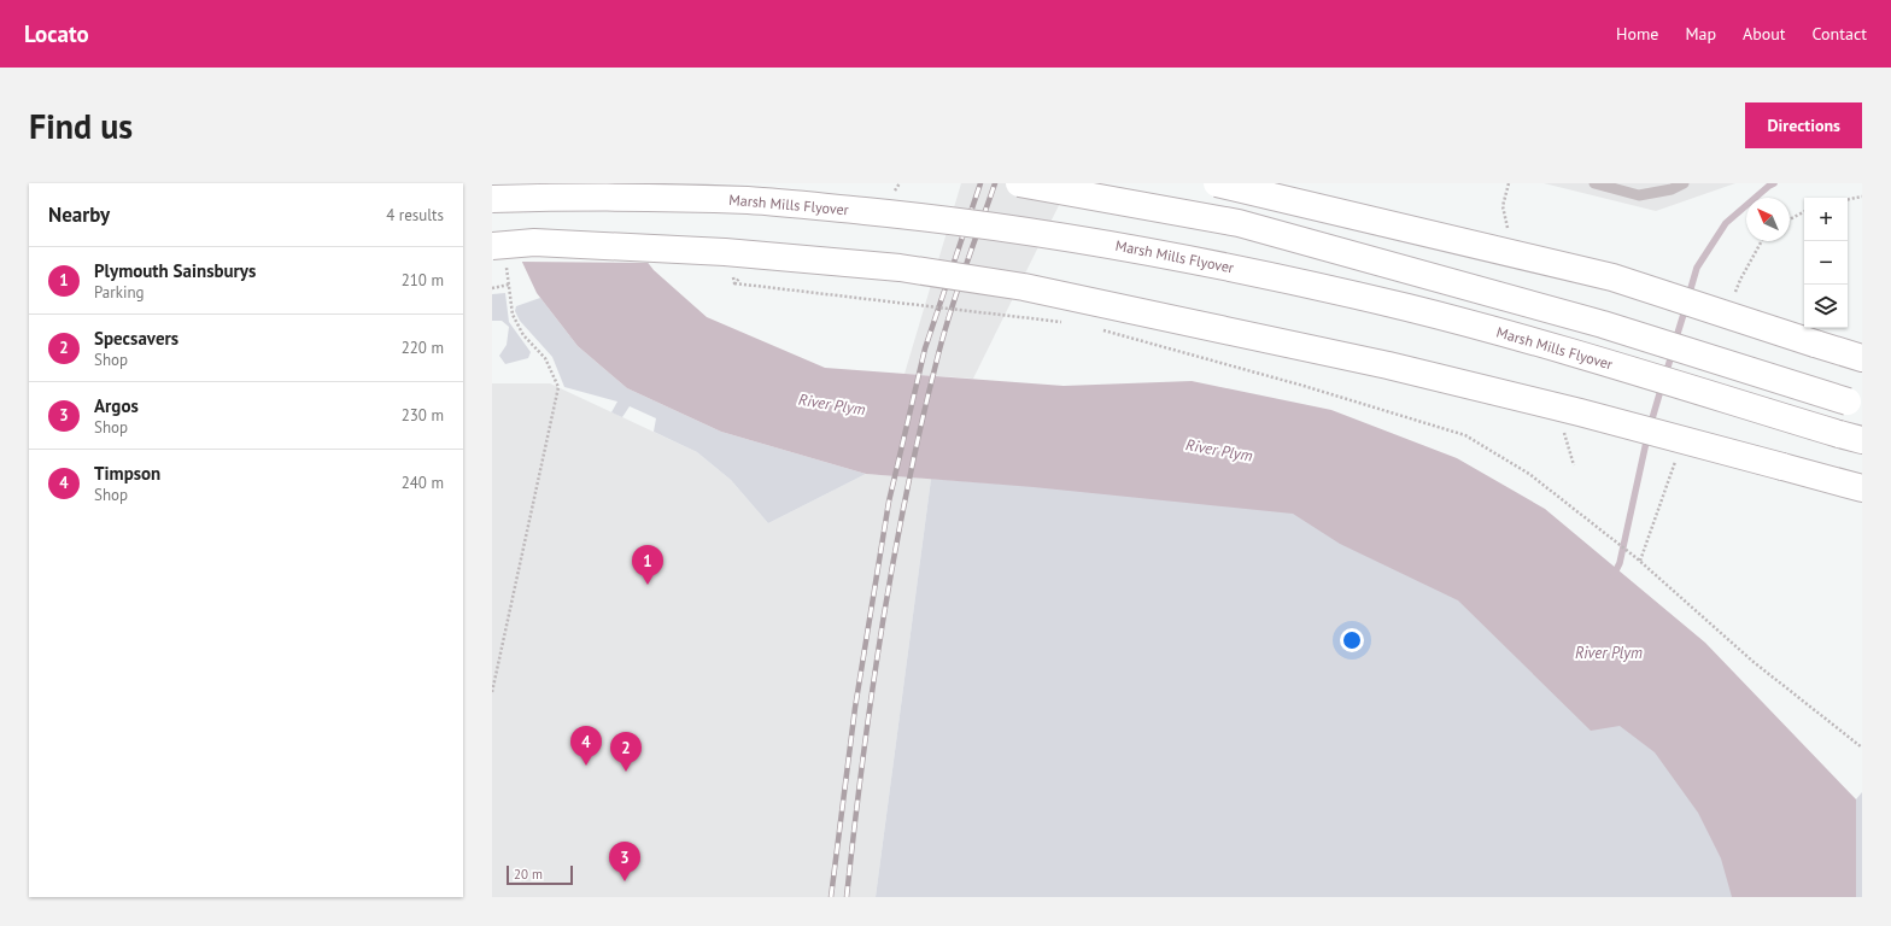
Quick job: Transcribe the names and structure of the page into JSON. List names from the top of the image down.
{
  "streets": {
    "highway": ["Marsh Mills Flyover"]
  },
  "water": ["River Plym"],
  "scale_bar": "20 m",
  "north": "top left",
  "page": {
    "header": "Locato",
    "nav": [
      "Home",
      "Map",
      "About",
      "Contact"
    ],
    "buttons": "Directions",
    "title": "Find us",
    "heading": ["Nearby", "4 results"],
    "map_buttons": ["+", "−"],
    "list": [
      {
        "mark": "1",
        "name": "Plymouth Sainsburys",
        "note": "Parking",
        "value": "210 m"
      },
      {
        "mark": "2",
        "name": "Specsavers",
        "note": "Shop",
        "value": "220 m"
      },
      {
        "mark": "3",
        "name": "Argos",
        "note": "Shop",
        "value": "230 m"
      },
      {
        "mark": "4",
        "name": "Timpson",
        "note": "Shop",
        "value": "240 m"
      }
    ],
    "pins": [
      "1",
      "4",
      "2",
      "3"
    ],
    "scale": "20 m"
  }
}
